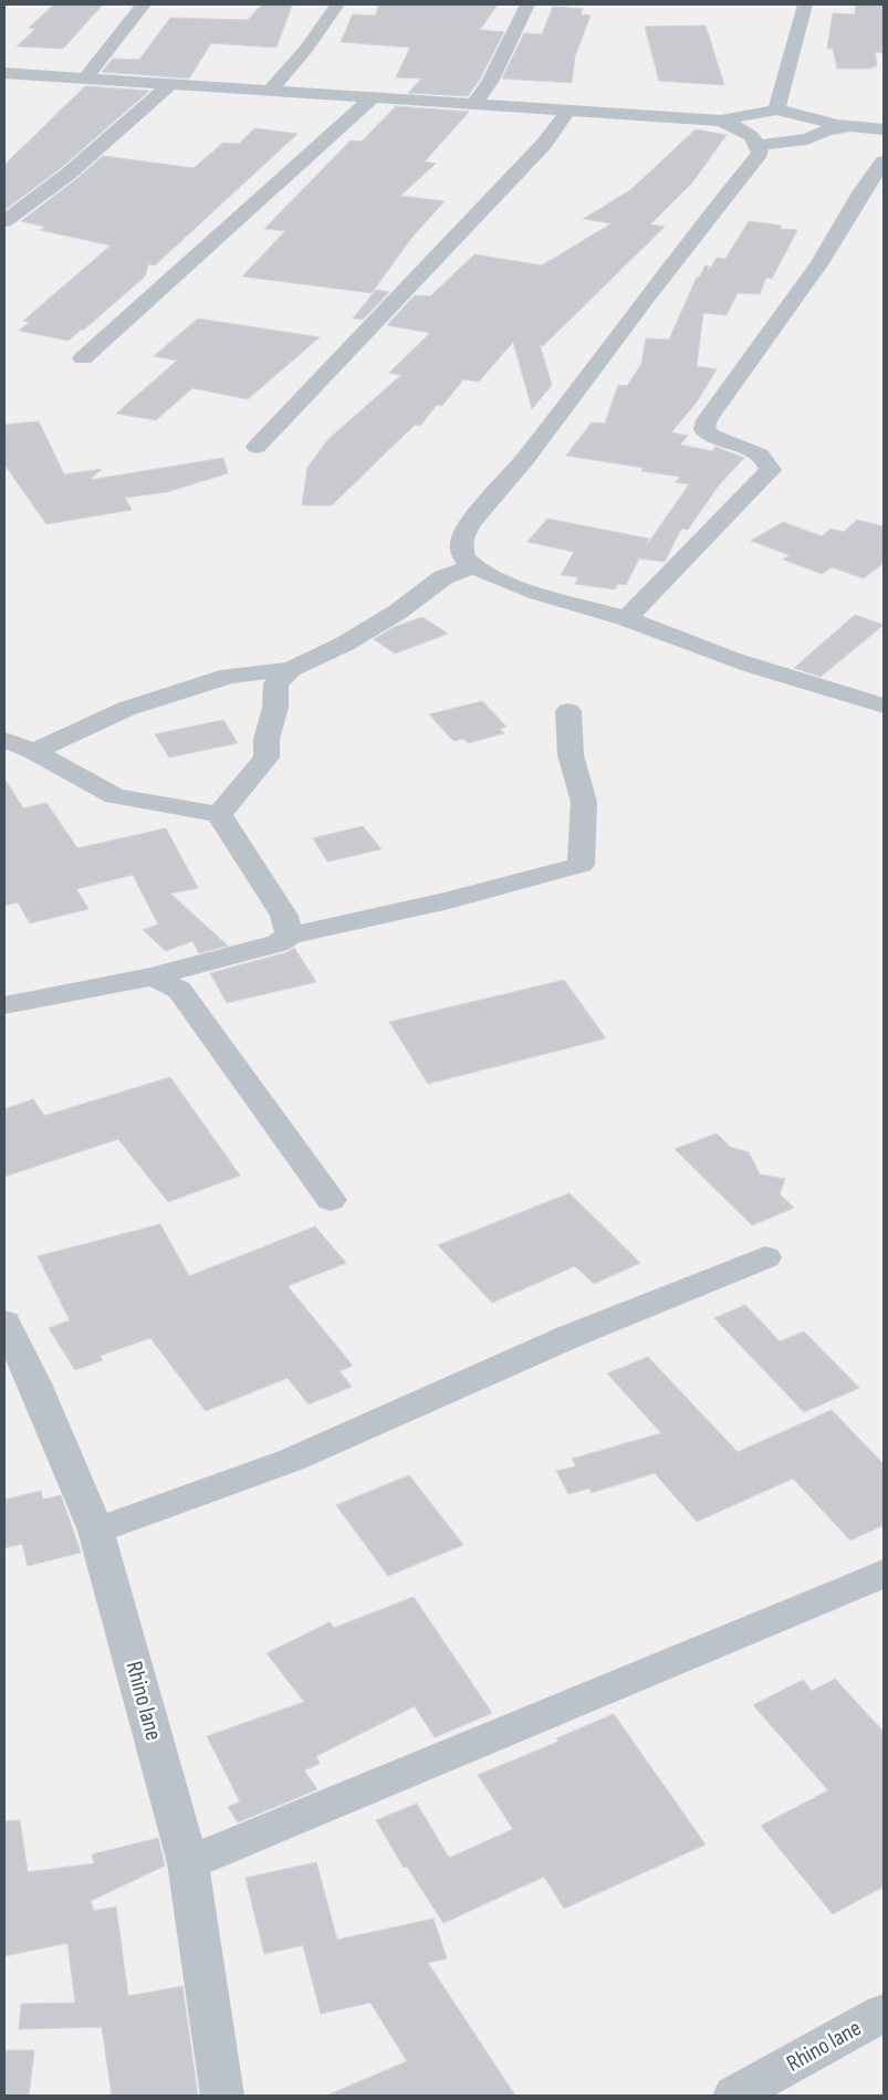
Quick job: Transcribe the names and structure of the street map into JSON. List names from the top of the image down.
{
  "streets": {
    "street": ["Rhino lane"]
  }
}
